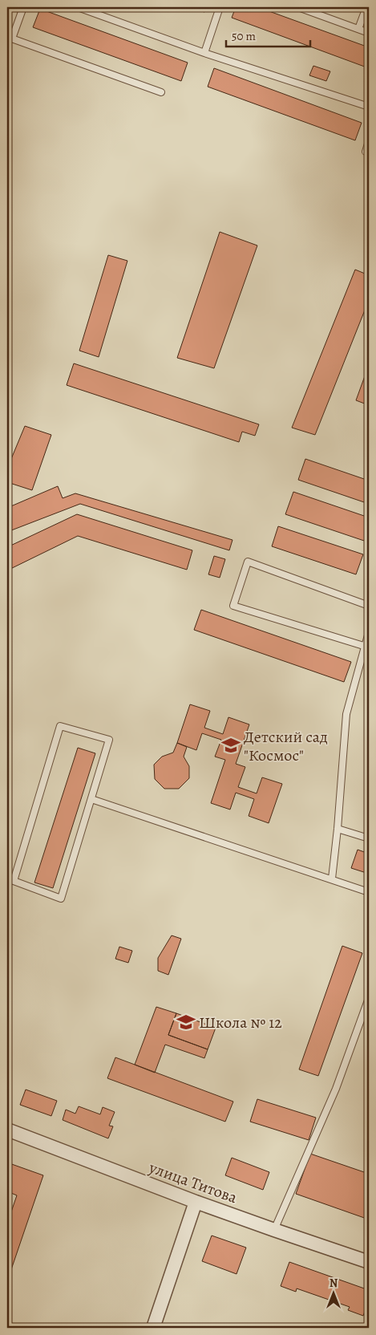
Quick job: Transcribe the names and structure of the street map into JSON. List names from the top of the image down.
{
  "streets": {
    "street": ["улица Титова"]
  },
  "places": {
    "school or university": ["Детский сад \"Космос\"", "Школа № 12"]
  },
  "scale_bar": "50 m",
  "north": "top"
}
